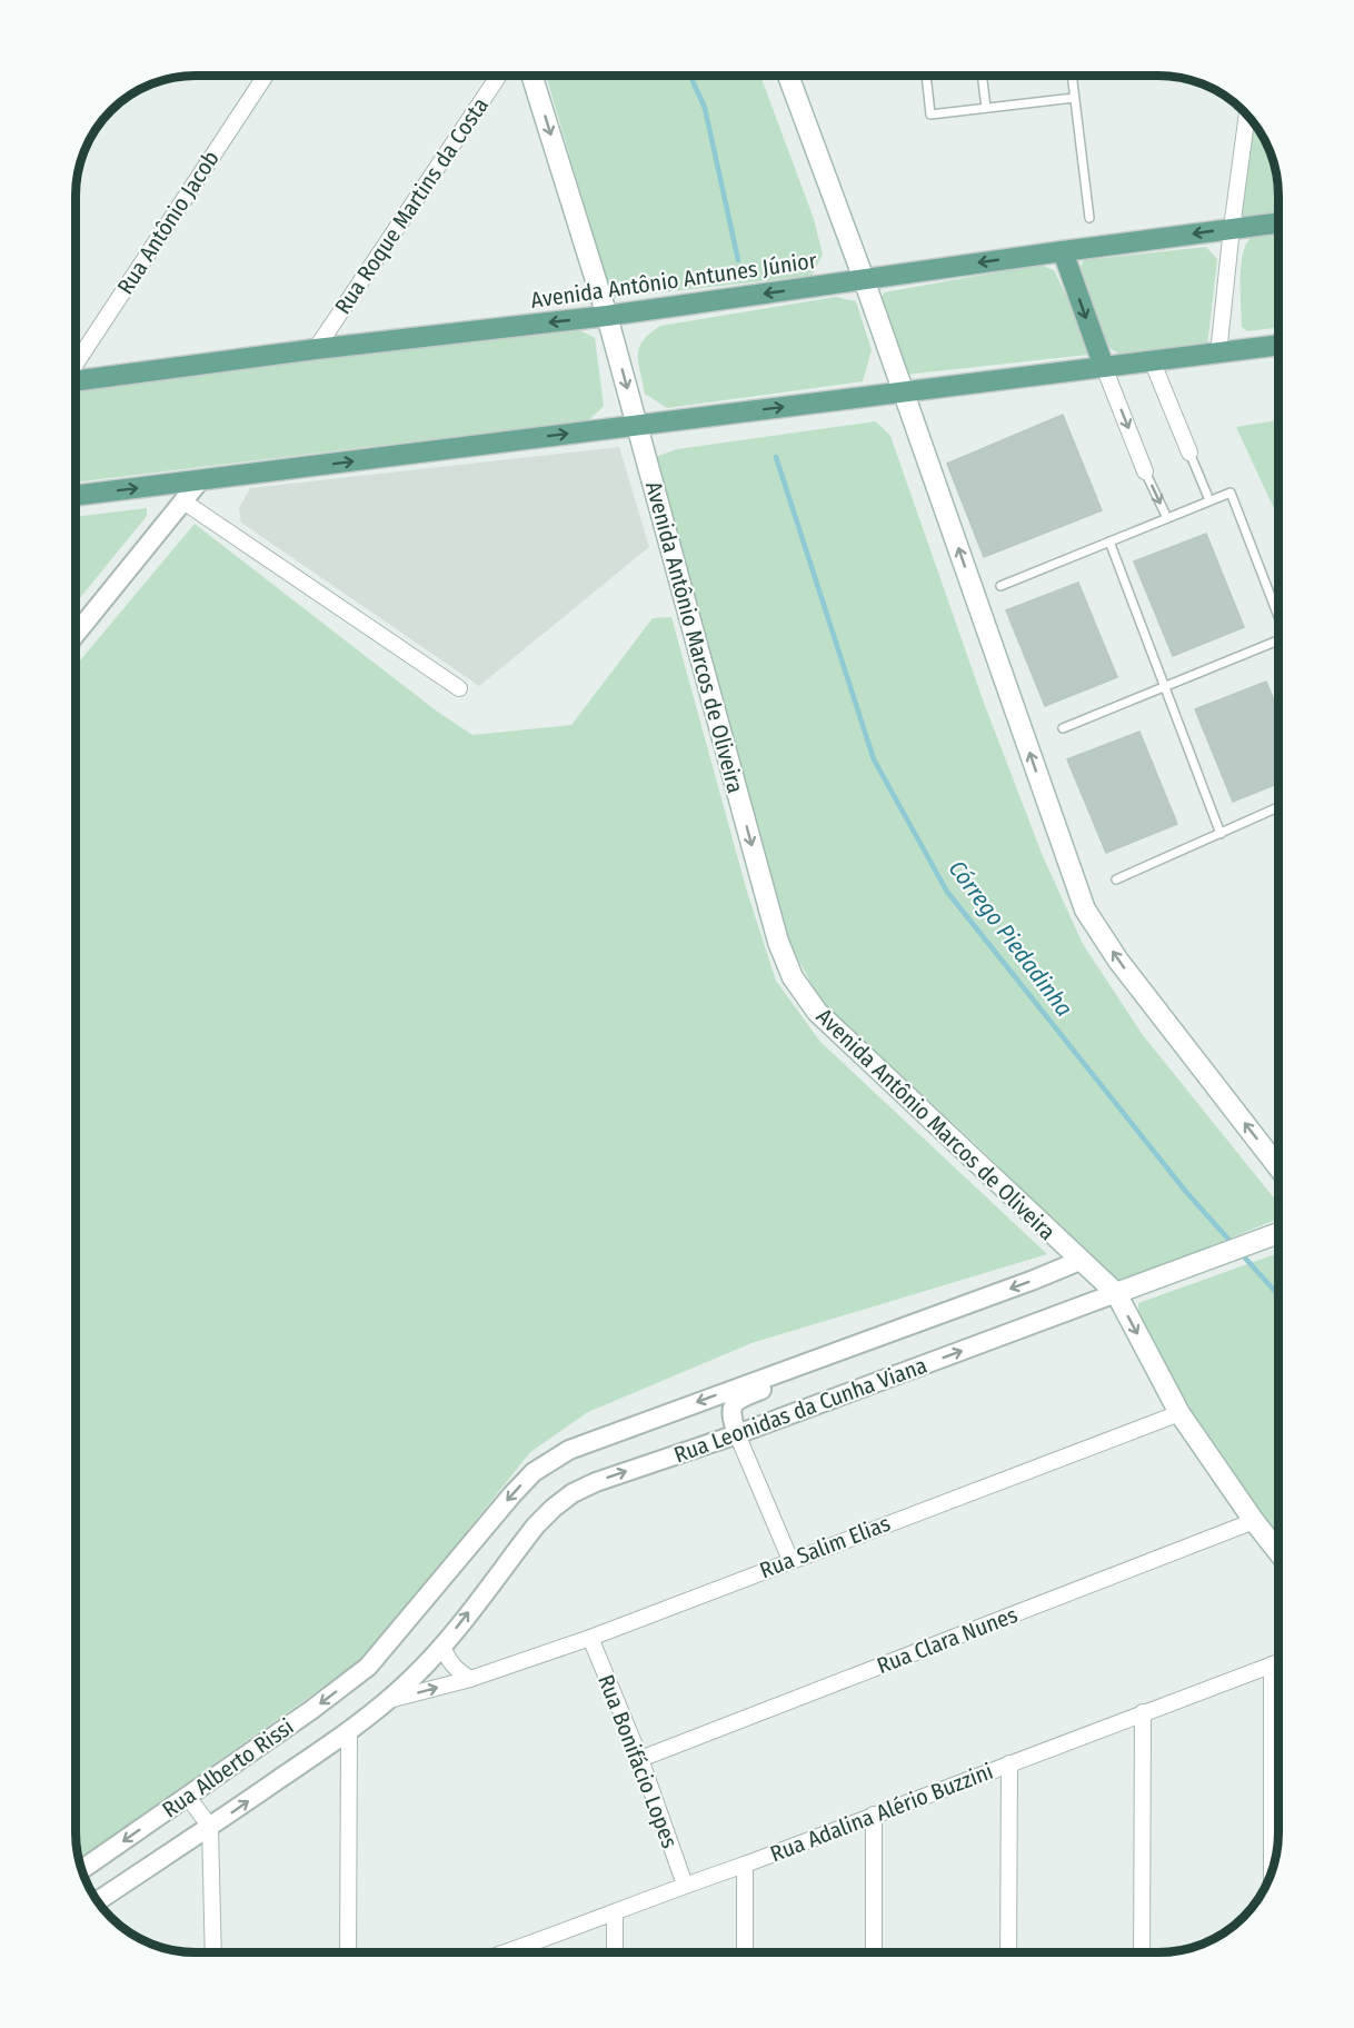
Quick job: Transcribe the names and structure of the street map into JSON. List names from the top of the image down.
{
  "streets": {
    "main road": ["Avenida Antônio Antunes Júnior", "Avenida Antônio Marcos de Oliveira", "Rua Leonidas da Cunha Viana"],
    "street": [
      "Rua Roque Martins da Costa",
      "Rua Antônio Jacob",
      "Rua Salim Elias",
      "Rua Clara Nunes",
      "Rua Bonifácio Lopes",
      "Rua Alberto Rissi",
      "Rua Adalina Alério Buzzini"
    ]
  },
  "crossings": [
    ["Rua Roque Martins da Costa", "Avenida Antônio Antunes Júnior"],
    ["Avenida Antônio Antunes Júnior", "Avenida Antônio Marcos de Oliveira"],
    ["Avenida Antônio Marcos de Oliveira", "Rua Leonidas da Cunha Viana"],
    ["Avenida Antônio Marcos de Oliveira", "Rua Salim Elias"],
    ["Avenida Antônio Marcos de Oliveira", "Rua Clara Nunes"],
    ["Rua Leonidas da Cunha Viana", "Rua Salim Elias"],
    ["Rua Leonidas da Cunha Viana", "Rua Alberto Rissi"],
    ["Rua Salim Elias", "Rua Bonifácio Lopes"],
    ["Rua Salim Elias", "Rua Alberto Rissi"],
    ["Rua Clara Nunes", "Rua Bonifácio Lopes"],
    ["Rua Bonifácio Lopes", "Rua Adalina Alério Buzzini"]
  ],
  "one_way": ["Avenida Antônio Marcos de Oliveira"],
  "water": ["Córrego Piedadinha"]
}
